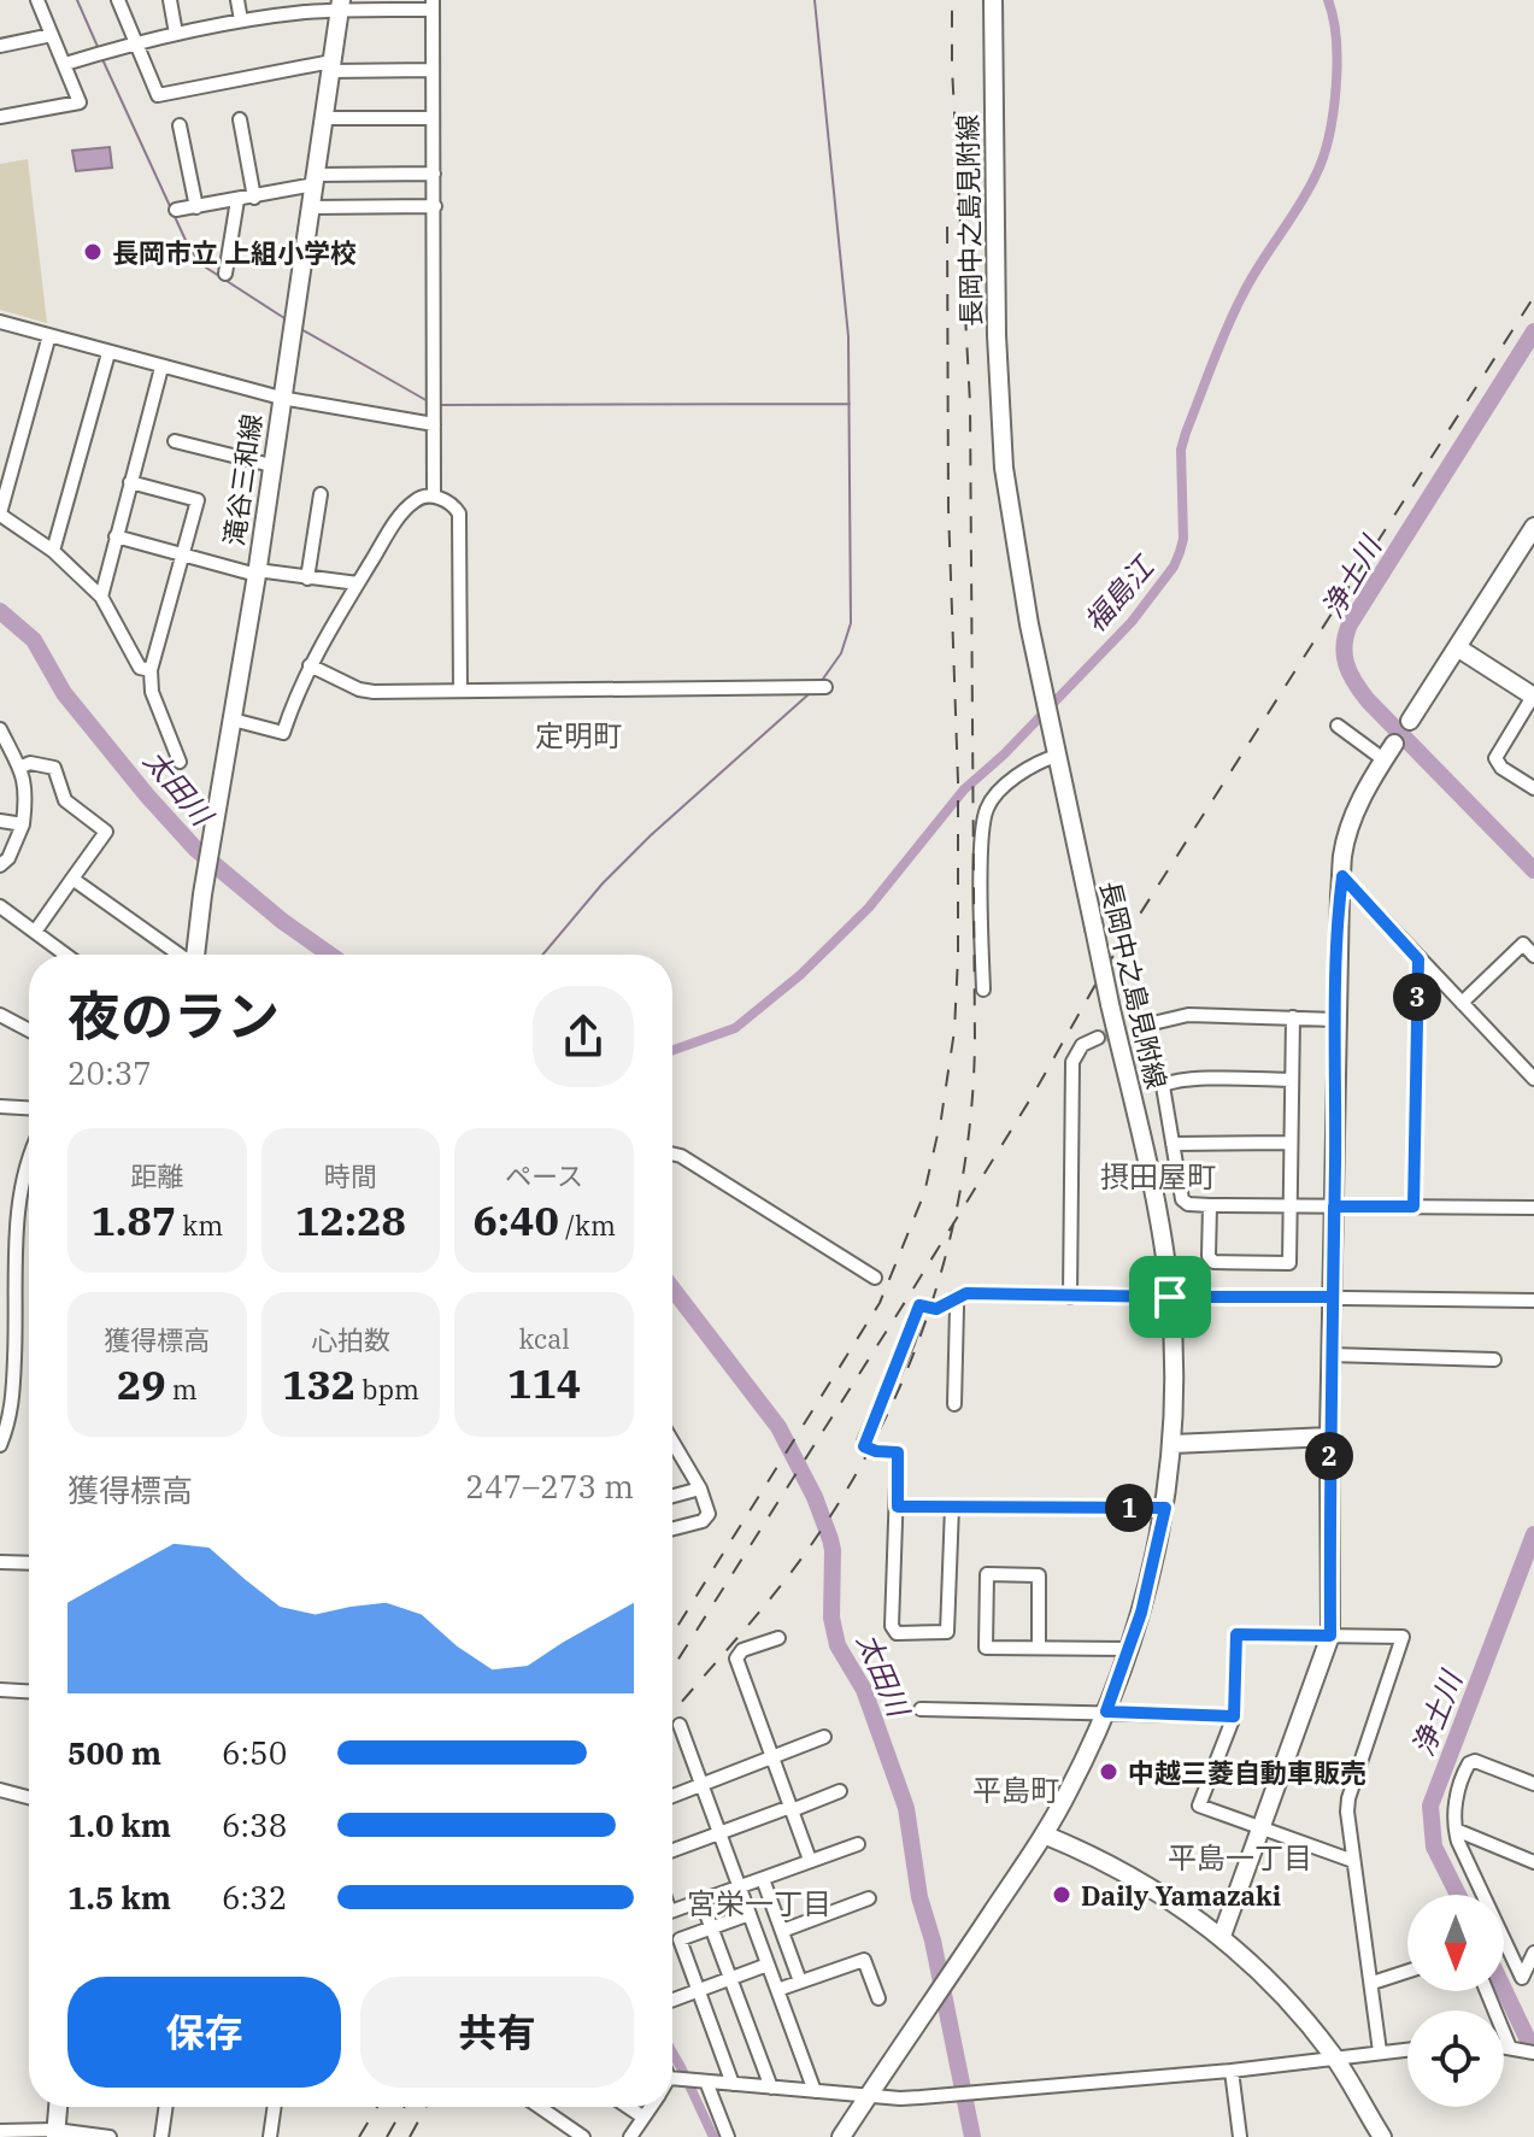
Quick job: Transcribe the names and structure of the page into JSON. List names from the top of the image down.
{
  "streets": {
    "main road": ["長岡中之島見附線", "滝谷三和線"]
  },
  "districts": [
    "定明町",
    "摂田屋町",
    "平島町",
    "平島一丁目",
    "宮栄一丁目"
  ],
  "water": ["浄土川", "福島江", "太田川"],
  "places": ["長岡市立 上組小学校", "中越三菱自動車販売", "Daily Yamazaki"],
  "north": "bottom",
  "page": {
    "heading": ["夜のラン", "20:37"],
    "pins": ["3", "2", "1"],
    "stats": [
      ["距離", "1.87 km"],
      ["時間", "12:28"],
      ["ペース", "6:40 /km"],
      ["獲得標高", "29 m"],
      ["心拍数", "132 bpm"],
      ["kcal", "114"]
    ],
    "chart": ["獲得標高", "247–273 m"],
    "list": [
      {
        "name": "500 m",
        "note": "6:50"
      },
      {
        "name": "1.0 km",
        "note": "6:38"
      },
      {
        "name": "1.5 km",
        "note": "6:32"
      }
    ],
    "buttons": ["保存", "共有"]
  }
}
